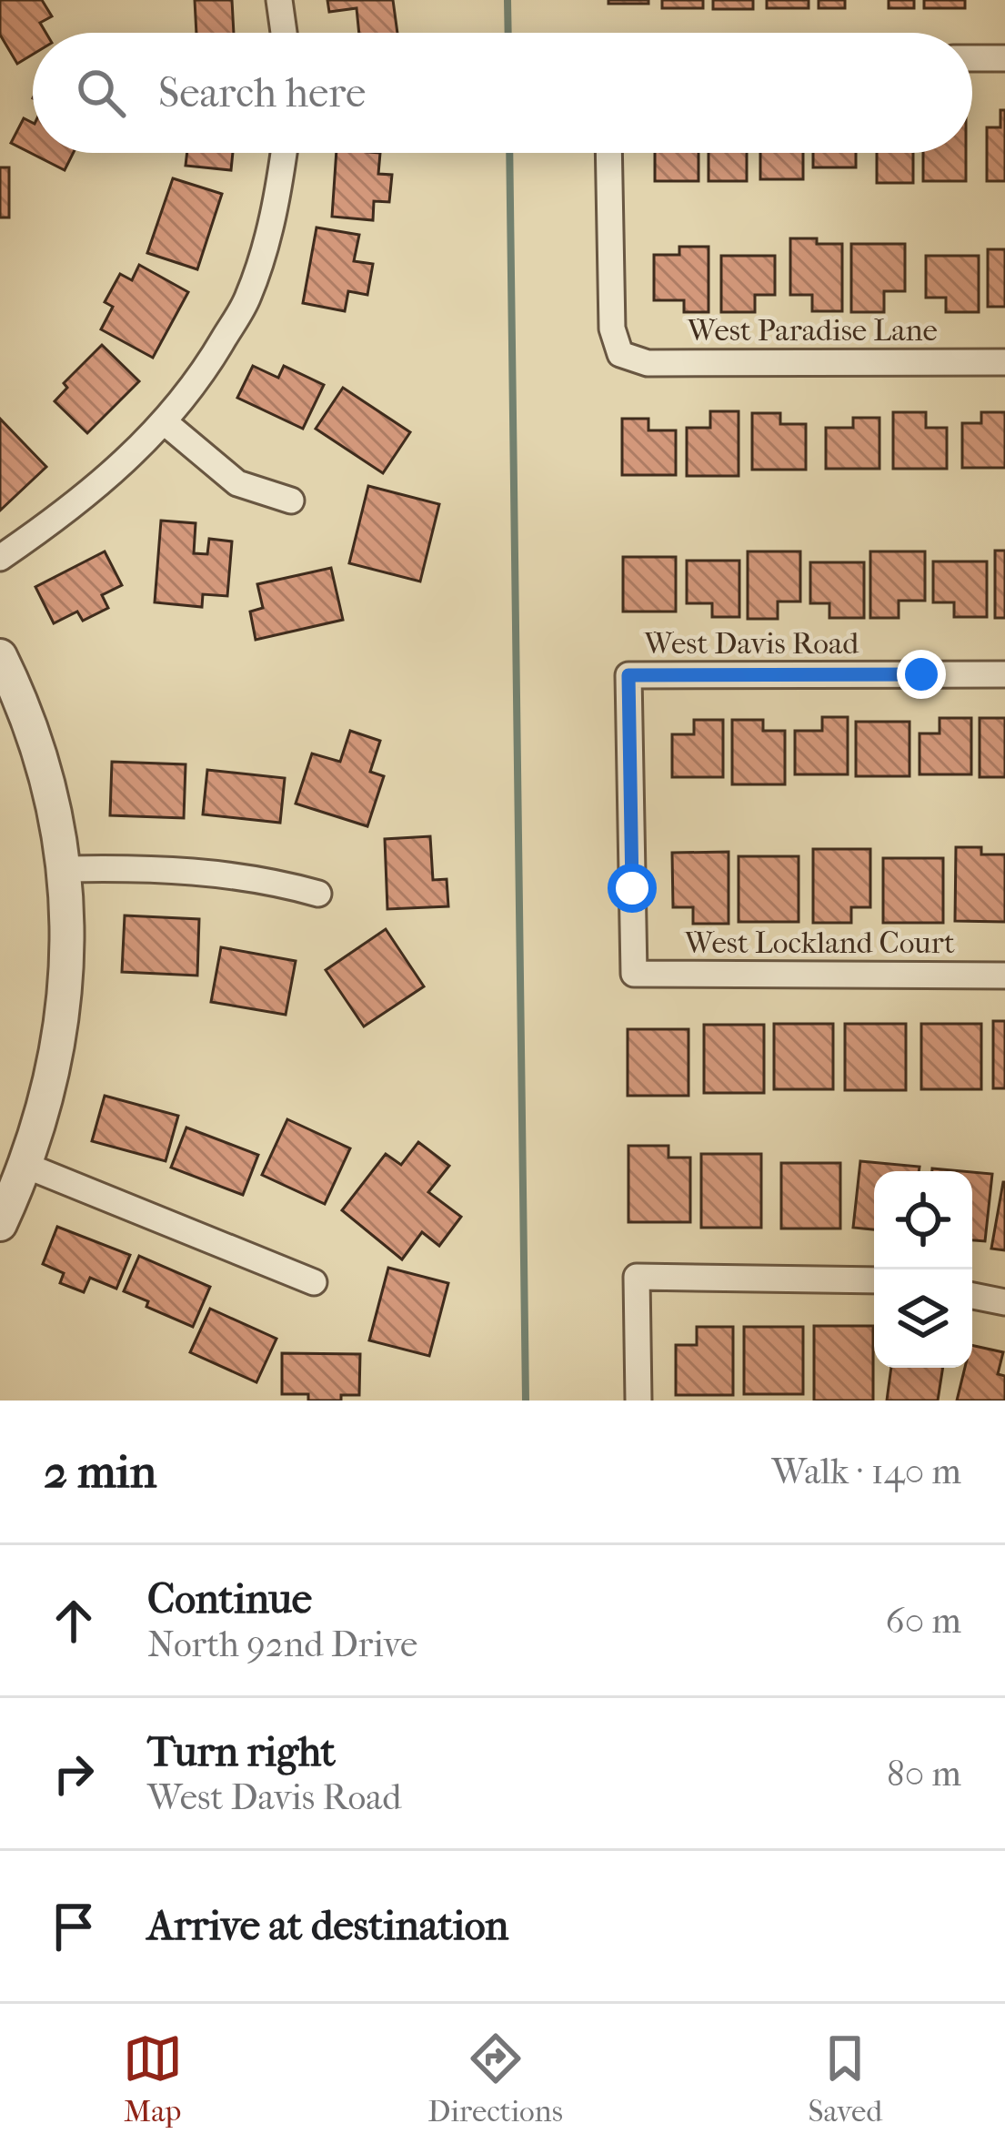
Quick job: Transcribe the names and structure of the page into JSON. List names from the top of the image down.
{
  "streets": {
    "street": ["West Paradise Lane", "West Davis Road", "West Lockland Court"]
  },
  "crossings": [
    ["West Davis Road", "West Lockland Court"]
  ],
  "page": {
    "search": "Search here",
    "heading": ["2 min", "Walk · 140 m"],
    "list": [
      ["Continue", "North 92nd Drive", "60 m"],
      ["Turn right", "West Davis Road", "80 m"],
      "Arrive at destination"
    ],
    "nav": ["Map", "Directions", "Saved"]
  }
}
